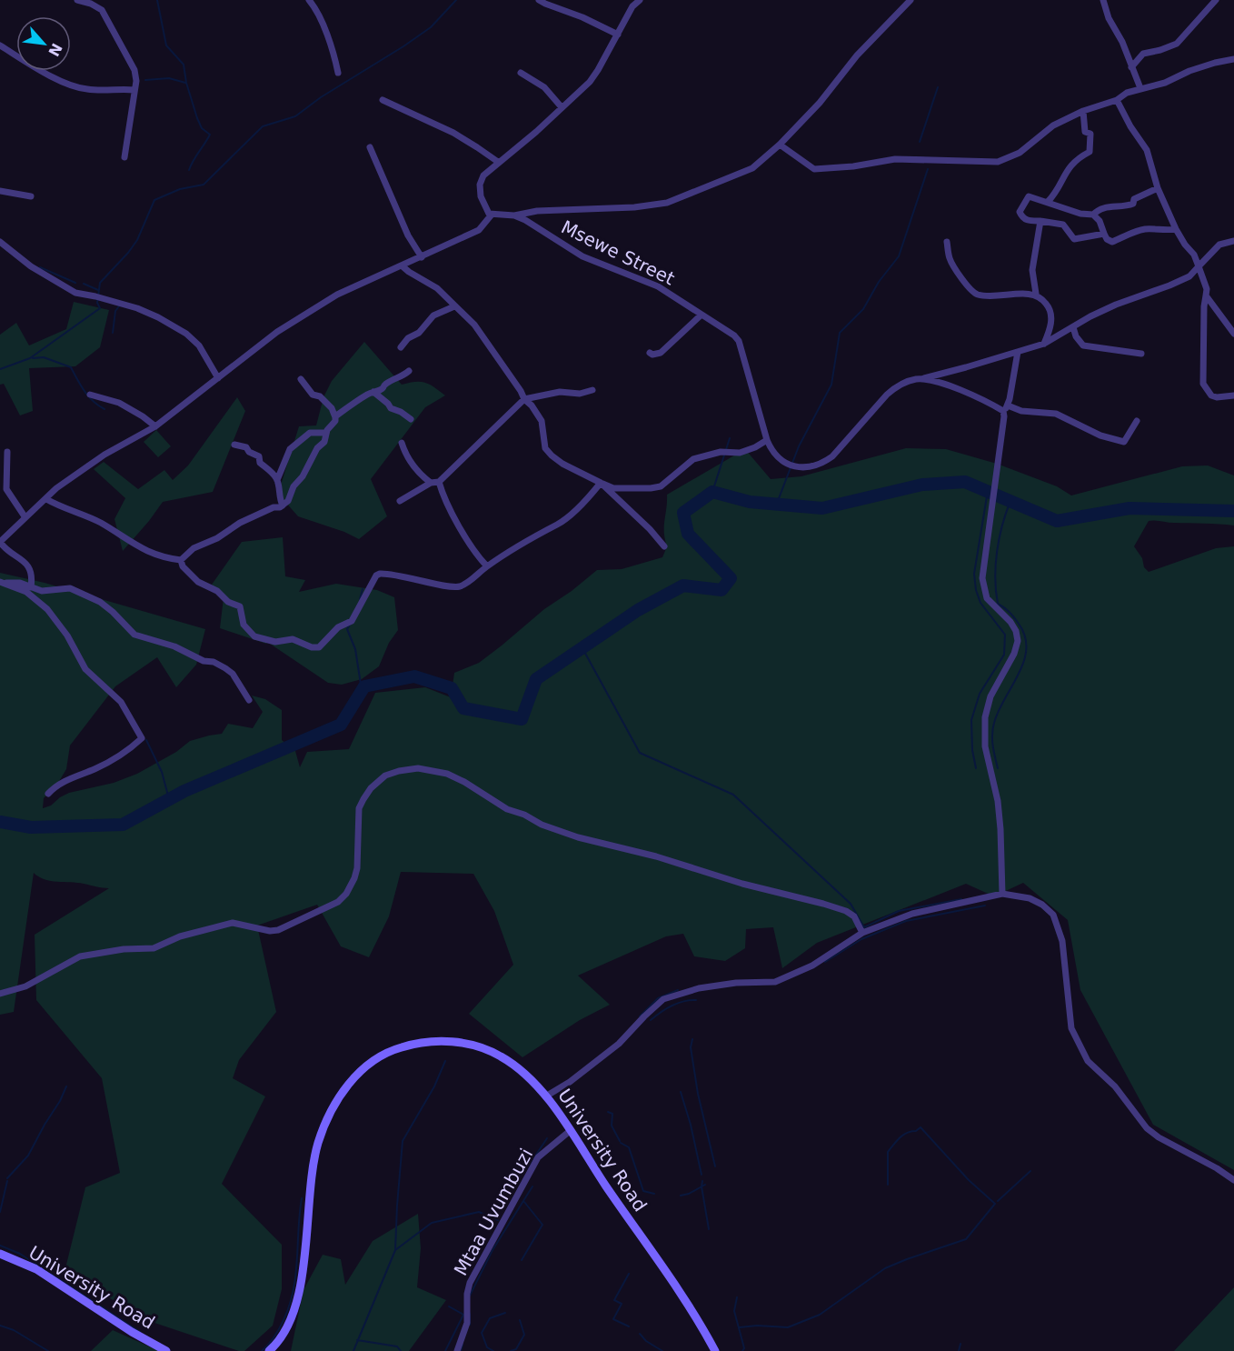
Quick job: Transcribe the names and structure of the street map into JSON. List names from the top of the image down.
{
  "streets": {
    "street": ["Msewe Street", "University Road", "Mtaa Uvumbuzi"]
  },
  "crossings": [
    ["University Road", "Mtaa Uvumbuzi"]
  ],
  "north": "bottom right"
}
